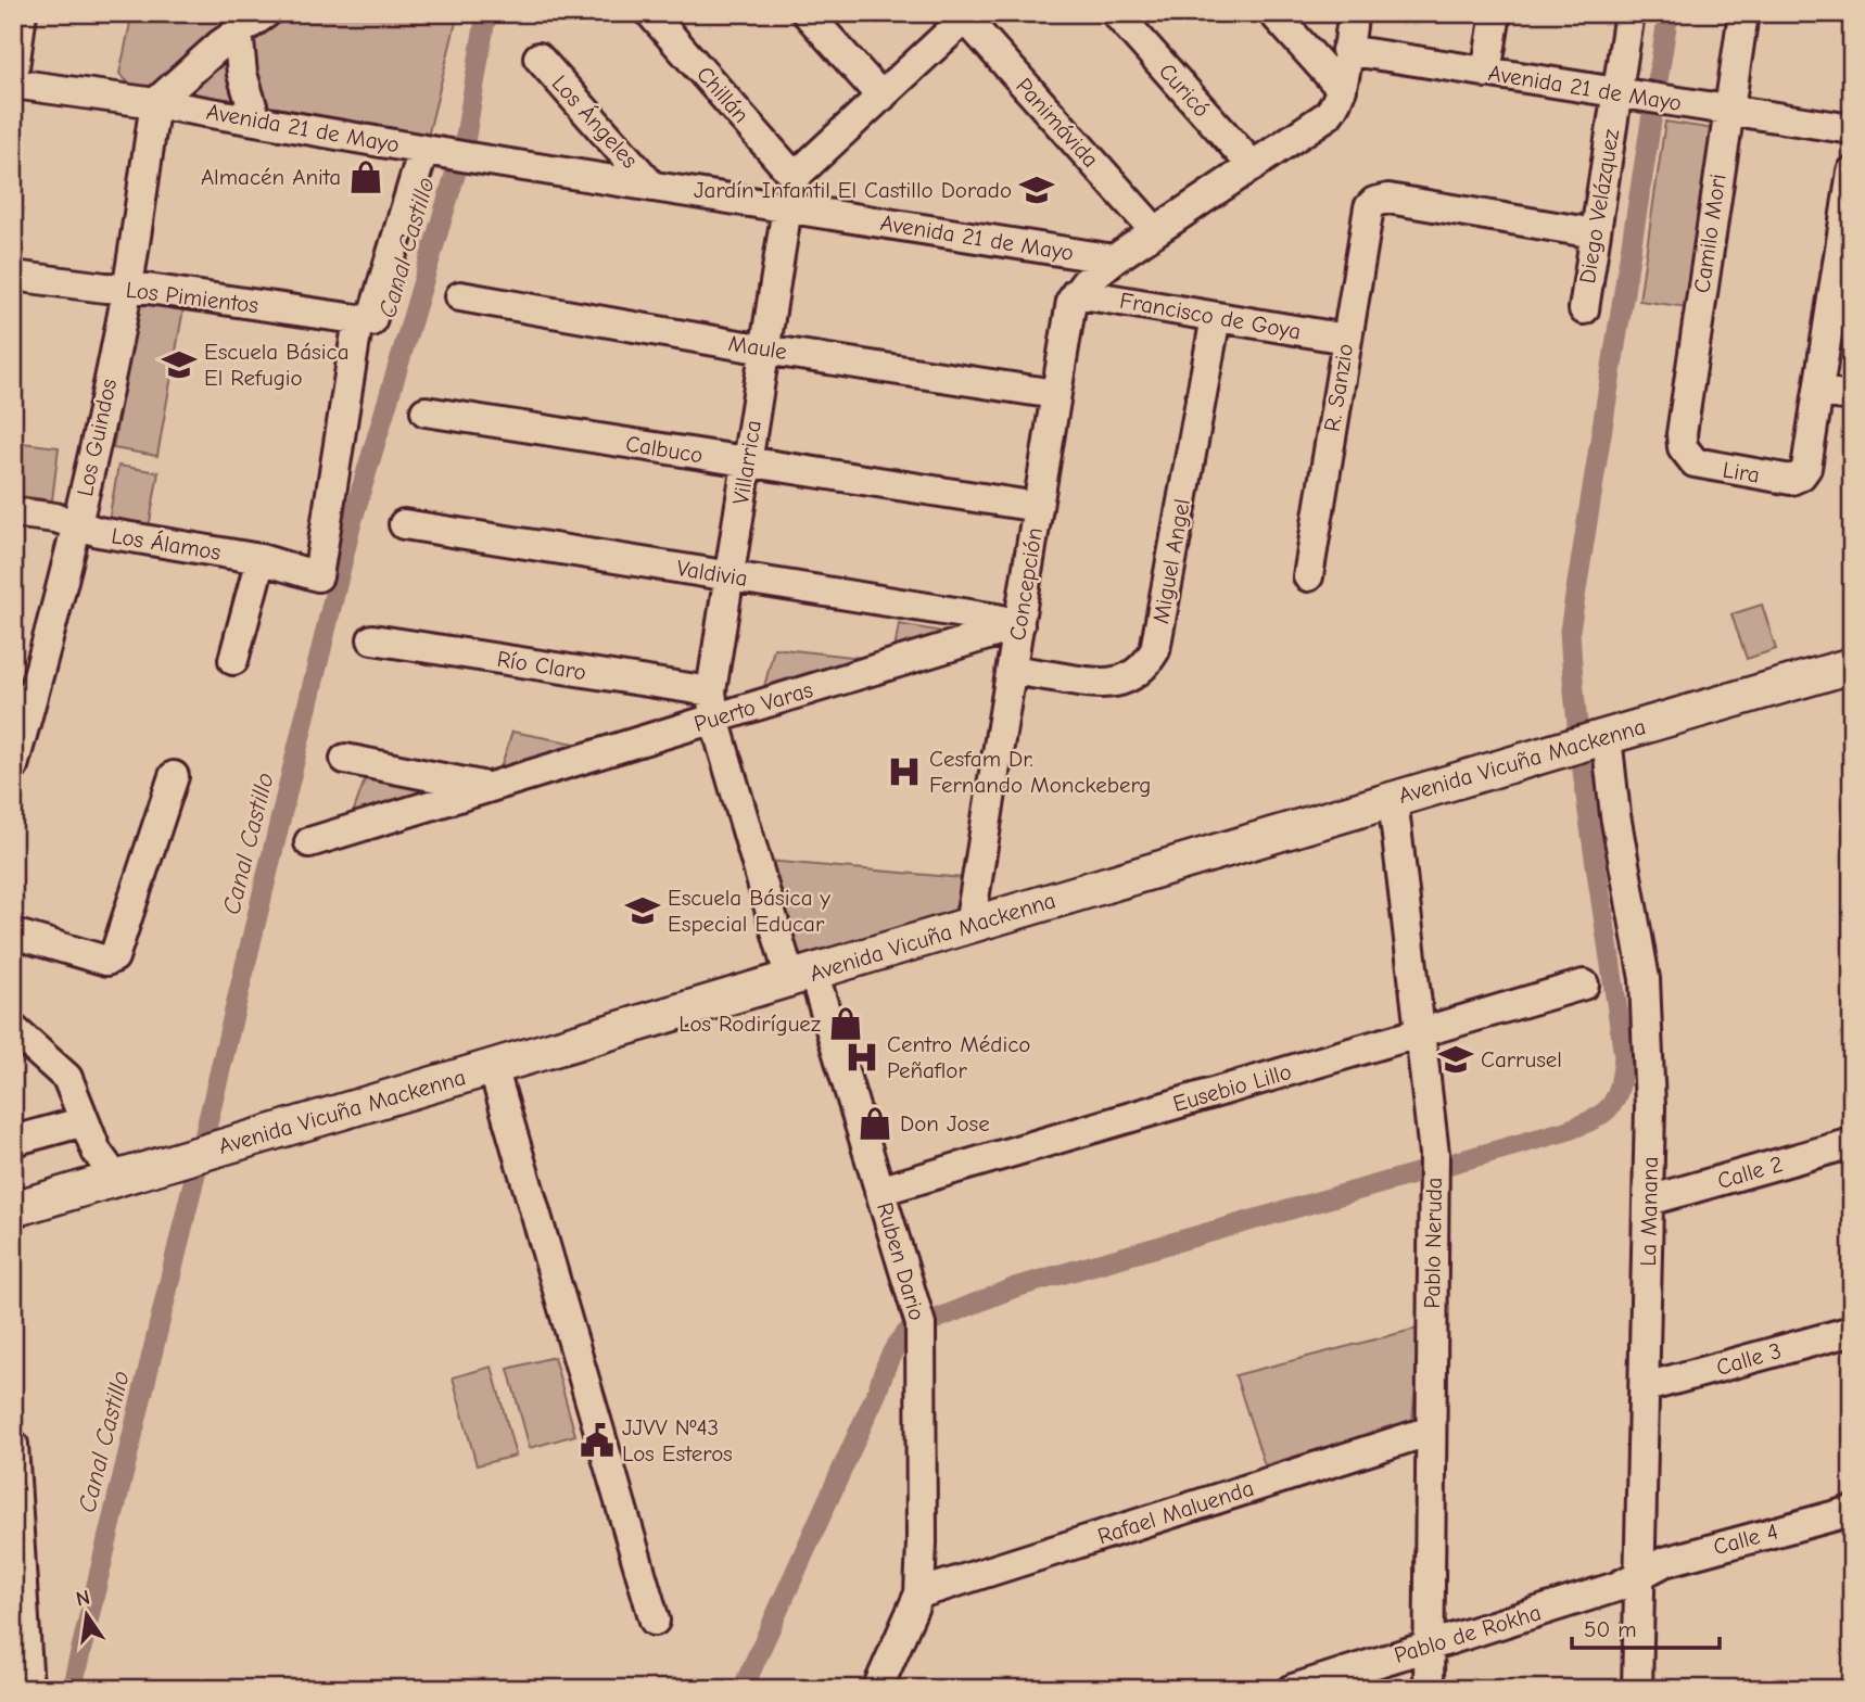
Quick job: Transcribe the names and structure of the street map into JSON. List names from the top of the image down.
{
  "streets": {
    "main road": ["Avenida Vicuña Mackenna"],
    "street": [
      "Avenida 21 de Mayo",
      "Curicó",
      "Chillán",
      "Los Ángeles",
      "Panimávida",
      "Diego Velázquez",
      "Camilo Mori",
      "Los Pimientos",
      "Francisco de Goya",
      "Maule",
      "R. Sanzio",
      "Los Guindos",
      "Calbuco",
      "Villarrica",
      "Lira",
      "Los Álamos",
      "Miguel Angel",
      "Valdivia",
      "Concepción",
      "Río Claro",
      "Puerto Varas",
      "Eusebio Lillo",
      "Calle 2",
      "La Manana",
      "Pablo Neruda",
      "Ruben Dario",
      "Calle 3",
      "Rafael Maluenda",
      "Calle 4",
      "Pablo de Rokha"
    ]
  },
  "crossings": [
    ["Avenida 21 de Mayo", "Los Ángeles"],
    ["Avenida 21 de Mayo", "Diego Velázquez"],
    ["Avenida 21 de Mayo", "Camilo Mori"],
    ["Avenida 21 de Mayo", "Los Guindos"],
    ["Avenida 21 de Mayo", "Villarrica"],
    ["Chillán", "Villarrica"],
    ["Diego Velázquez", "R. Sanzio"],
    ["Camilo Mori", "Lira"],
    ["Los Pimientos", "Los Guindos"],
    ["Los Pimientos", "Los Álamos"],
    ["Francisco de Goya", "R. Sanzio"],
    ["Francisco de Goya", "Miguel Angel"],
    ["Francisco de Goya", "Concepción"],
    ["Maule", "Villarrica"],
    ["Maule", "Concepción"],
    ["Los Guindos", "Los Álamos"],
    ["Calbuco", "Villarrica"],
    ["Calbuco", "Concepción"],
    ["Villarrica", "Valdivia"],
    ["Villarrica", "Río Claro"],
    ["Villarrica", "Puerto Varas"],
    ["Villarrica", "Avenida Vicuña Mackenna"],
    ["Villarrica", "Ruben Dario"],
    ["Miguel Angel", "Concepción"],
    ["Valdivia", "Concepción"],
    ["Valdivia", "Puerto Varas"],
    ["Concepción", "Puerto Varas"],
    ["Concepción", "Avenida Vicuña Mackenna"],
    ["Río Claro", "Puerto Varas"],
    ["Avenida Vicuña Mackenna", "La Manana"],
    ["Avenida Vicuña Mackenna", "Pablo Neruda"],
    ["Avenida Vicuña Mackenna", "Ruben Dario"],
    ["Eusebio Lillo", "Pablo Neruda"],
    ["Eusebio Lillo", "Ruben Dario"],
    ["Calle 2", "La Manana"],
    ["La Manana", "Calle 3"],
    ["La Manana", "Calle 4"],
    ["La Manana", "Pablo de Rokha"],
    ["Pablo Neruda", "Rafael Maluenda"],
    ["Pablo Neruda", "Pablo de Rokha"],
    ["Ruben Dario", "Rafael Maluenda"],
    ["Calle 4", "Pablo de Rokha"]
  ],
  "water": ["Canal Castillo"],
  "places": {
    "shop": ["Almacén Anita", "Los Rodiríguez", "Don Jose"],
    "school or university": [
      "Jardín Infantil El Castillo Dorado",
      "Escuela Básica El Refugio",
      "Escuela Básica y Especial Educar",
      "Carrusel"
    ],
    "hospital": ["Cesfam Dr. Fernando Monckeberg", "Centro Médico Peñaflor"],
    "public building": ["JJVV Nº43 Los Esteros"]
  },
  "scale_bar": "50 m",
  "north": "top"
}
